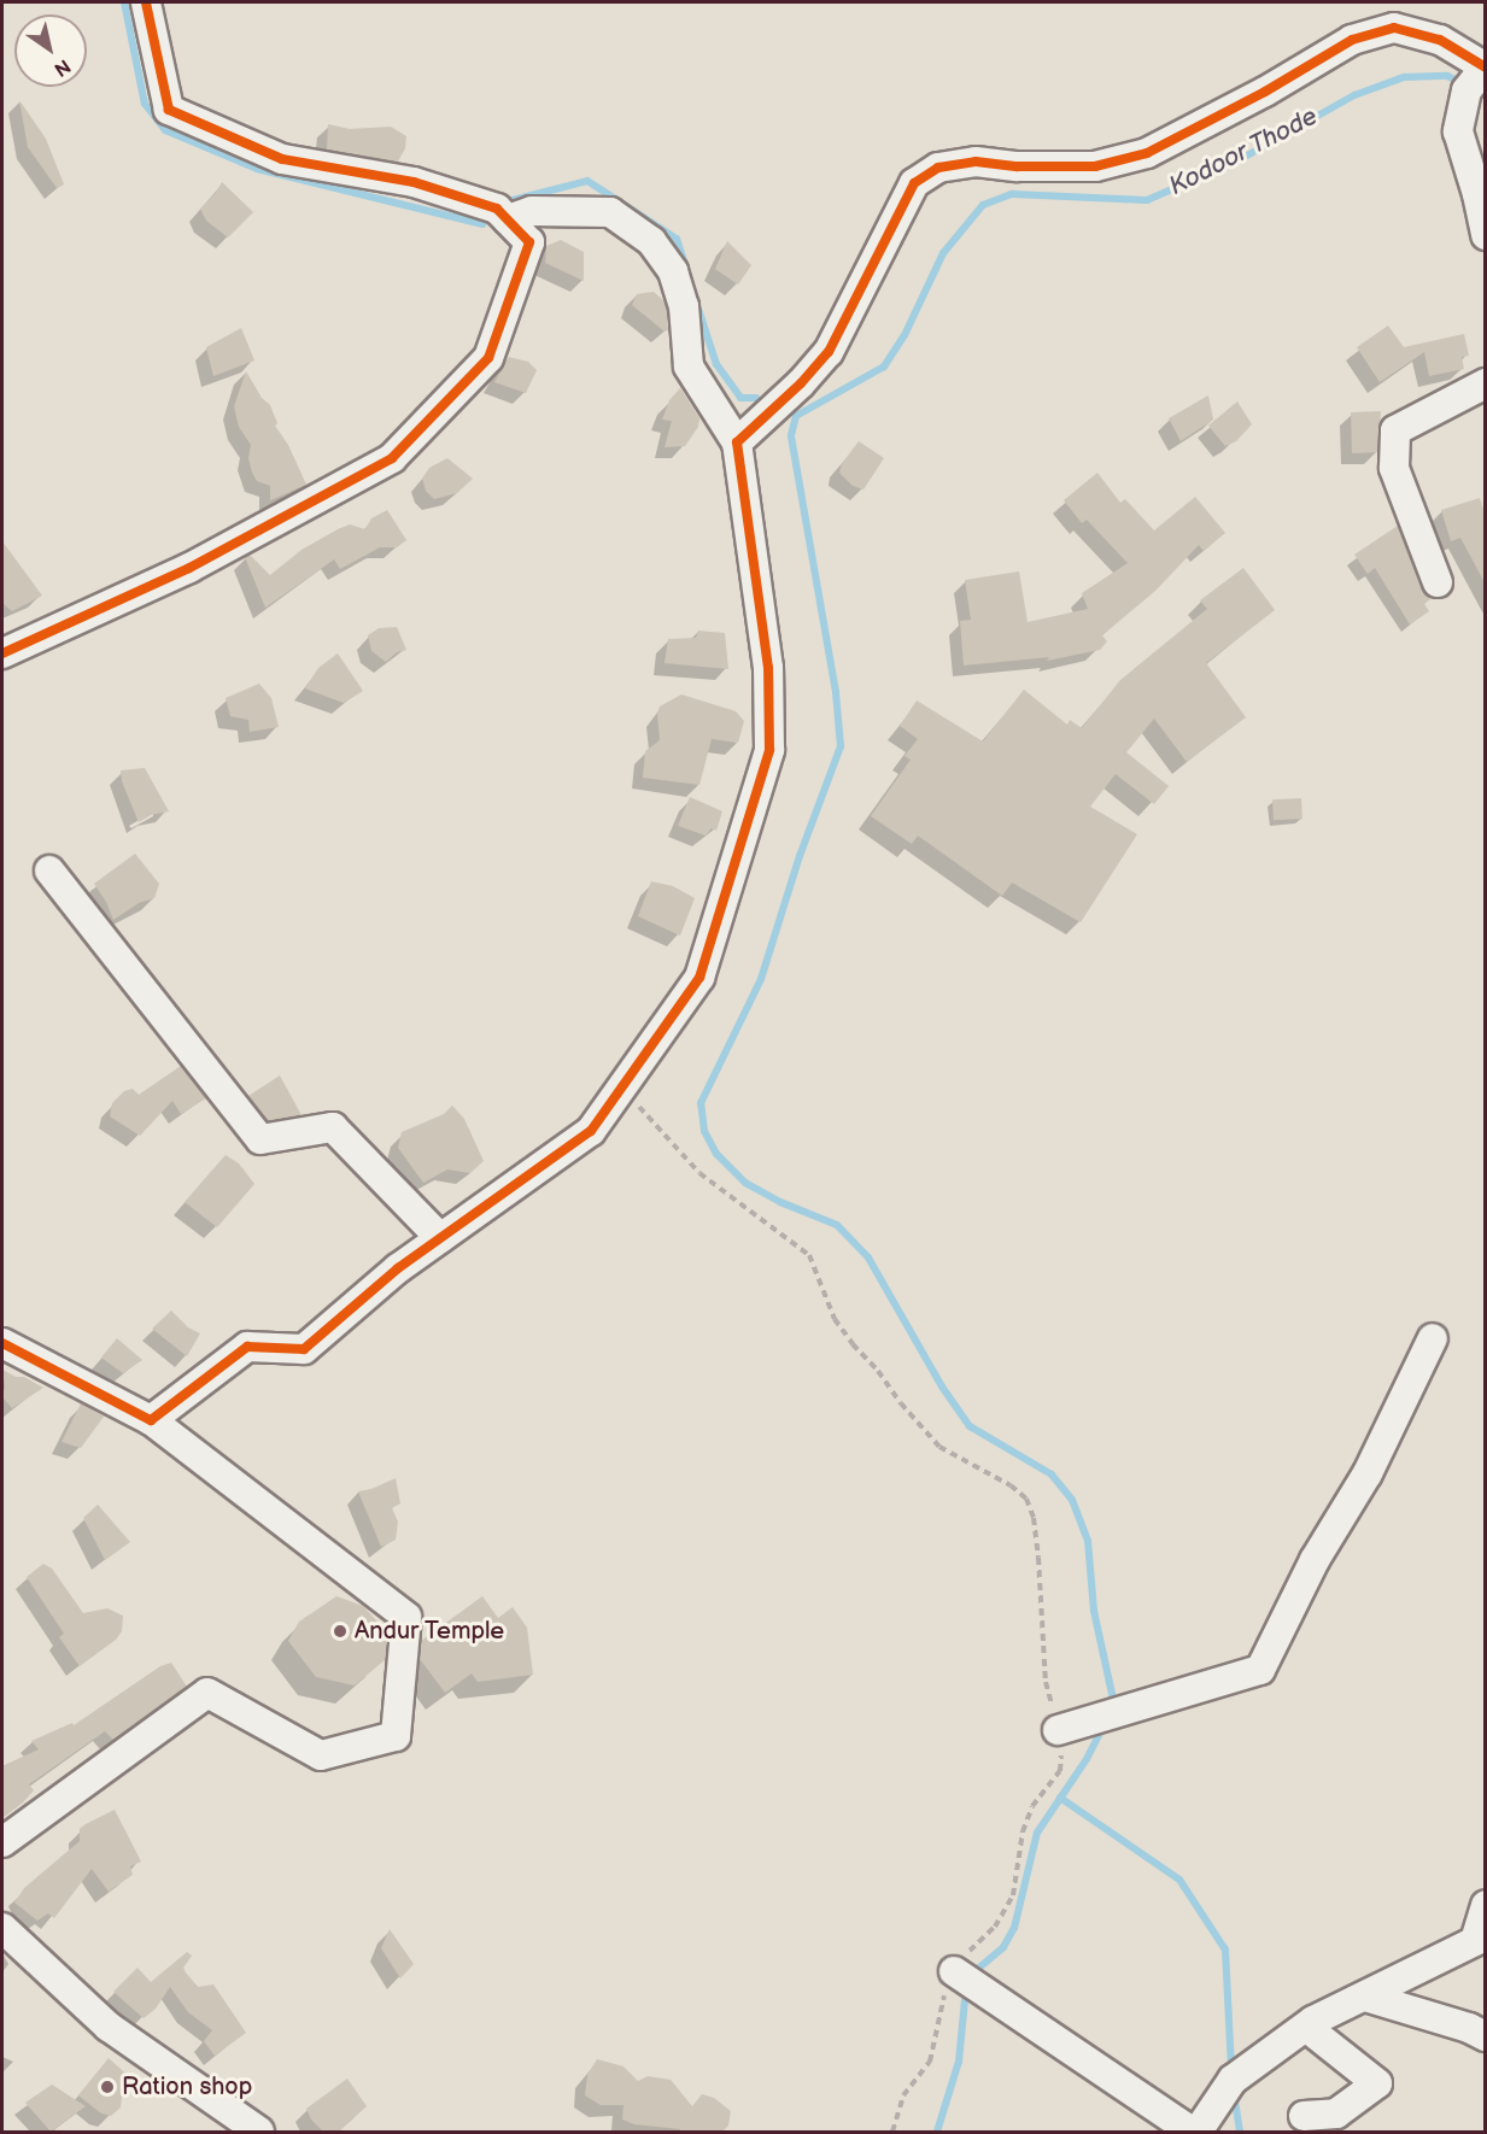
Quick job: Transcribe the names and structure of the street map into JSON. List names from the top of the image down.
{
  "water": ["Kodoor Thode"],
  "places": ["Andur Temple", "Ration shop"],
  "north": "bottom right"
}
